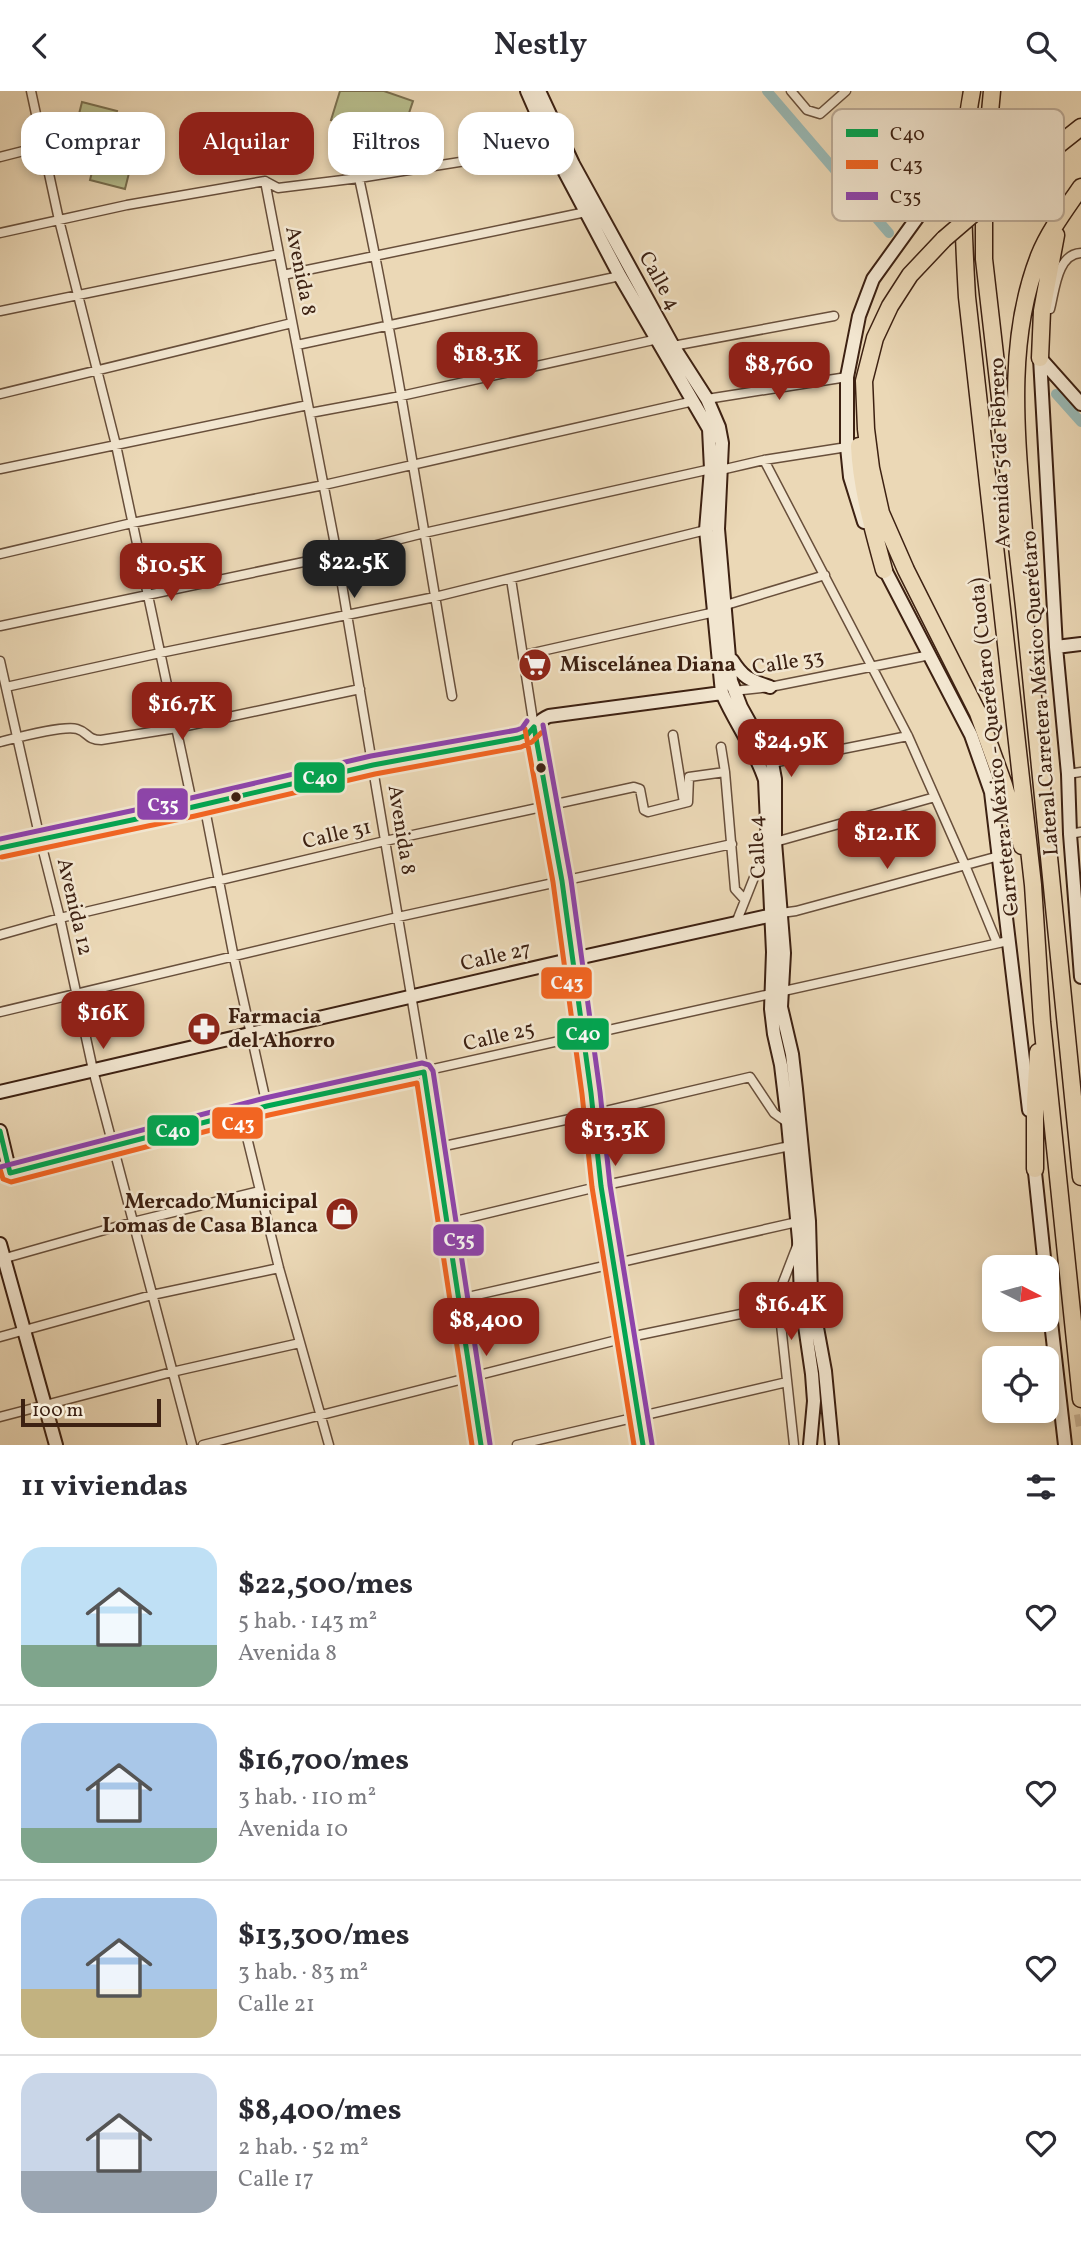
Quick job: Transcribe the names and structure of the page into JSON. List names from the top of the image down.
{
  "streets": {
    "highway": ["Avenida 5 de Febrero", "Carretera México - Querétaro (Cuota)"],
    "main road": [
      "Calle 4",
      "Calle 33",
      "Lateral Carretera México Querétaro",
      "Calle 27"
    ],
    "street": [
      "Avenida 8",
      "Calle 31",
      "Avenida 12",
      "Calle 25"
    ]
  },
  "crossings": [
    ["Avenida 8", "Calle 33"],
    ["Avenida 8", "Calle 31"],
    ["Avenida 8", "Calle 27"],
    ["Avenida 8", "Calle 25"],
    ["Calle 4", "Calle 33"],
    ["Calle 4", "Calle 27"],
    ["Calle 4", "Calle 25"],
    ["Avenida 5 de Febrero", "Carretera México - Querétaro (Cuota)"],
    ["Calle 33", "Avenida 12"],
    ["Calle 31", "Avenida 12"],
    ["Avenida 12", "Calle 27"],
    ["Avenida 12", "Calle 25"]
  ],
  "places": {
    "supermarket": ["Miscelánea Diana"],
    "pharmacy": ["Farmacia del Ahorro"],
    "shop": ["Mercado Municipal Lomas de Casa Blanca"]
  },
  "lines": ["transit line C35", "transit line C40", "transit line C43"],
  "legend": ["C40", "C43", "C35"],
  "scale_bar": "100 m",
  "north": "right",
  "page": {
    "header": "Nestly",
    "chip": [
      "Comprar",
      "Alquilar",
      "Filtros",
      "Nuevo"
    ],
    "price": [
      "$18.3K",
      "$8,760",
      "$22.5K",
      "$10.5K",
      "$16.7K",
      "$24.9K",
      "$12.1K",
      "$16K",
      "$13.3K",
      "$16.4K",
      "$8,400"
    ],
    "scale": "100 m",
    "heading": "11 viviendas",
    "list": [
      {
        "name": "$22,500/mes",
        "note": "5 hab. · 143 m² · Avenida 8"
      },
      {
        "name": "$16,700/mes",
        "note": "3 hab. · 110 m² · Avenida 10"
      },
      {
        "name": "$13,300/mes",
        "note": "3 hab. · 83 m² · Calle 21"
      },
      {
        "name": "$8,400/mes",
        "note": "2 hab. · 52 m² · Calle 17"
      }
    ]
  }
}
